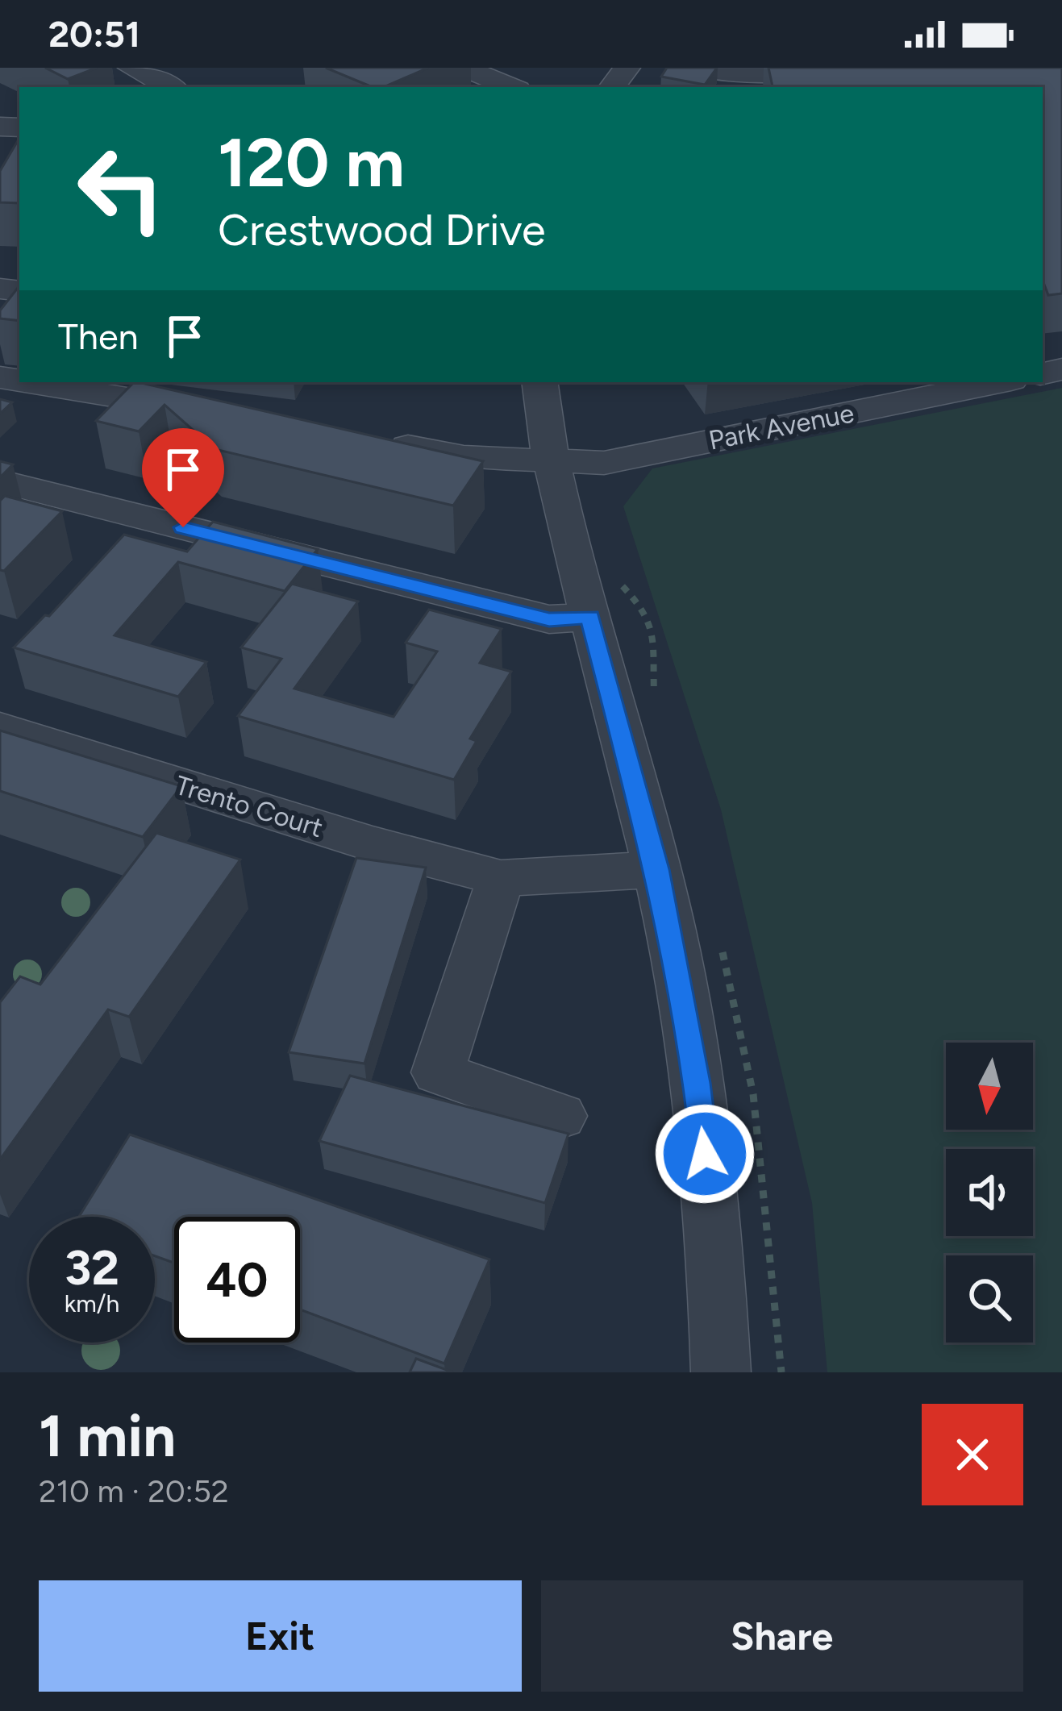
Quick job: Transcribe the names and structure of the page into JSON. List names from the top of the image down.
{
  "streets": {
    "street": ["Park Avenue", "Trento Court"]
  },
  "north": "bottom",
  "page": {
    "status": "20:51",
    "turn": ["120 m", "Crestwood Drive"],
    "then": "Then",
    "speed": "32 km/h",
    "limit": "40",
    "heading": ["1 min", "210 m · 20:52"],
    "buttons": ["Exit", "Share"]
  }
}
